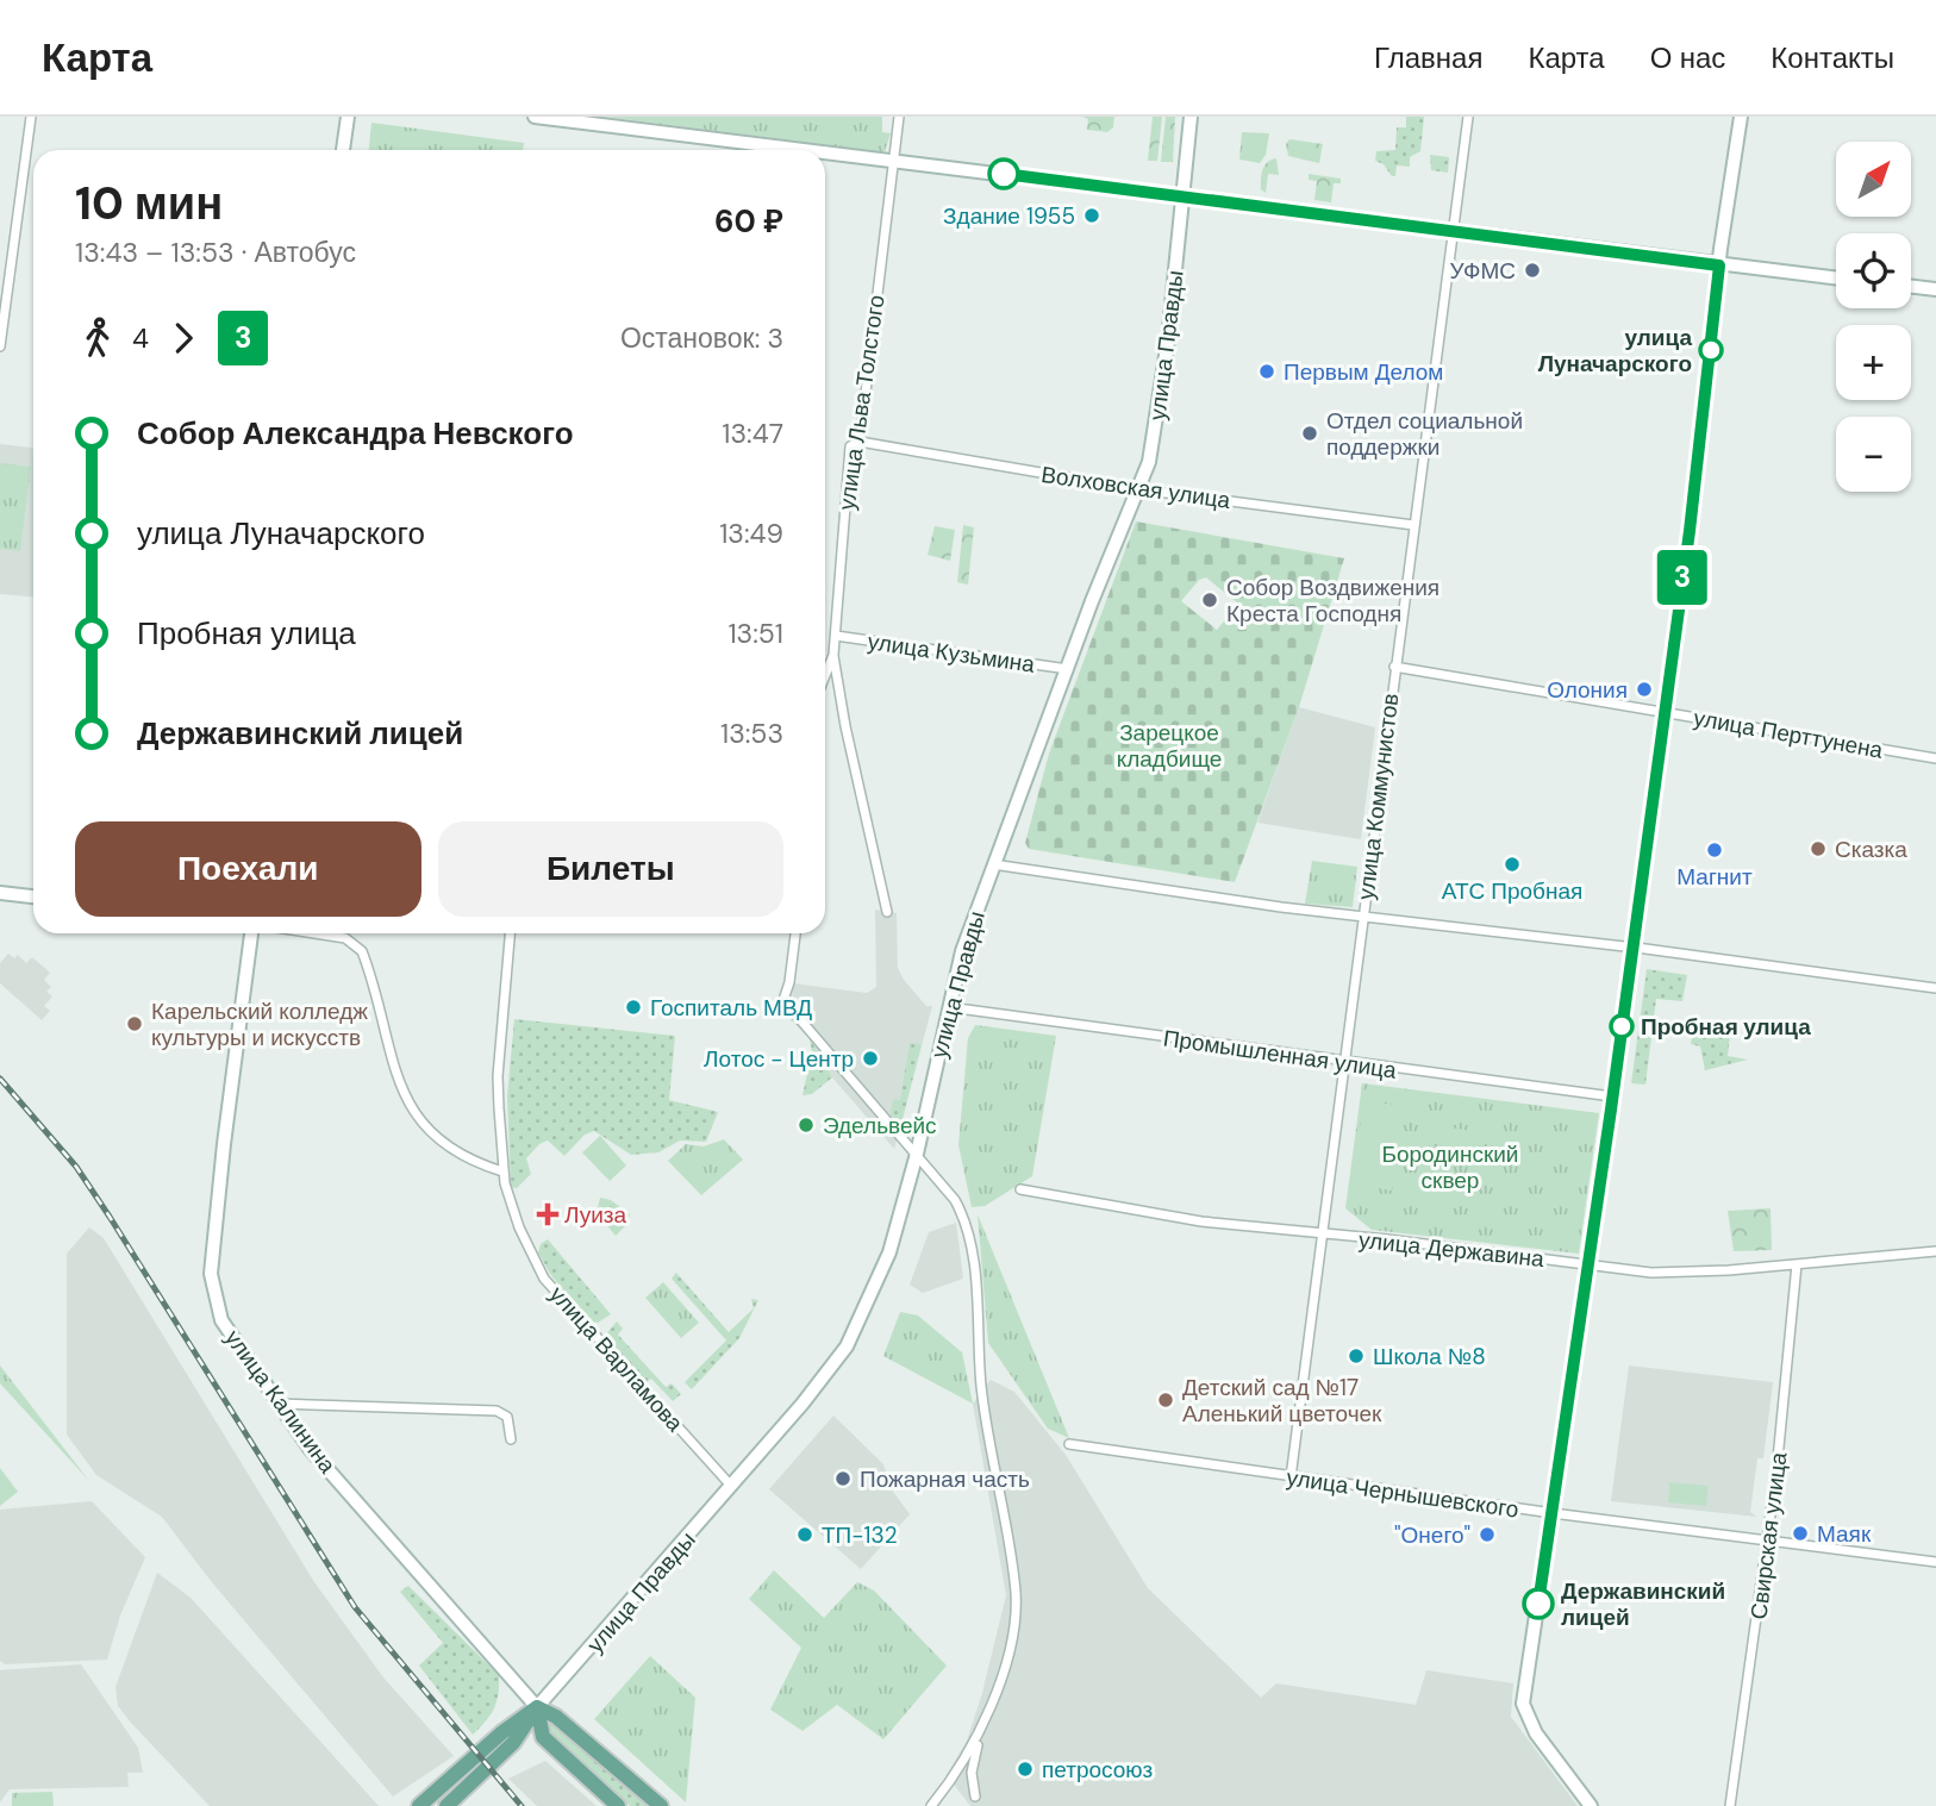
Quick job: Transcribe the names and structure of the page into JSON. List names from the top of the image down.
{
  "streets": {
    "main road": ["улица Правды", "улица Калинина"],
    "street": [
      "улица Льва Толстого",
      "Волховская улица",
      "улица Кузьмина",
      "улица Перттунена",
      "улица Коммунистов",
      "Промышленная улица",
      "улица Державина",
      "улица Варламова",
      "улица Чернышевского",
      "Свирская улица"
    ]
  },
  "crossings": [
    ["улица Правды", "Волховская улица"],
    ["улица Правды", "улица Кузьмина"],
    ["улица Правды", "Промышленная улица"],
    ["улица Правды", "улица Варламова"],
    ["улица Правды", "улица Калинина"],
    ["улица Льва Толстого", "Волховская улица"],
    ["улица Льва Толстого", "улица Кузьмина"],
    ["Волховская улица", "улица Коммунистов"],
    ["улица Перттунена", "улица Коммунистов"],
    ["улица Коммунистов", "Промышленная улица"],
    ["улица Коммунистов", "улица Державина"],
    ["улица Коммунистов", "улица Чернышевского"],
    ["улица Державина", "Свирская улица"],
    ["улица Чернышевского", "Свирская улица"]
  ],
  "parks": ["Зарецкое кладбище", "Бородинский сквер"],
  "places": {
    "other": [
      "Здание 1955",
      "УФМС",
      "улица Луначарского",
      "Первым Делом",
      "Отдел социальной поддержки",
      "Собор Воздвижения Креста Господня",
      "Олония",
      "Сказка",
      "Магнит",
      "АТС Пробная",
      "Госпиталь МВД",
      "Карельский колледж культуры и искусств",
      "Пробная улица",
      "Лотос - Центр",
      "Эдельвейс",
      "Школа №8",
      "Детский сад №17 Аленький цветочек",
      "Пожарная часть",
      "Маяк",
      "ТП-132",
      "\"Онего\"",
      "Державинский лицей",
      "петросоюз"
    ],
    "health": ["Луиза"]
  },
  "lines": ["bus line 3"],
  "north": "top right",
  "page": {
    "header": "Карта",
    "nav": [
      "Главная",
      "Карта",
      "О нас",
      "Контакты"
    ],
    "on_map": "3",
    "map_buttons": ["+", "−"],
    "heading": ["10 мин", "13:43 – 13:53 · Автобус", "60 ₽"],
    "legs": ["4", "3", "Остановок: 3"],
    "list": [
      {
        "name": "Собор Александра Невского",
        "value": "13:47"
      },
      {
        "name": "улица Луначарского",
        "value": "13:49"
      },
      {
        "name": "Пробная улица",
        "value": "13:51"
      },
      {
        "name": "Державинский лицей",
        "value": "13:53"
      }
    ],
    "buttons": ["Поехали", "Билеты"]
  }
}
